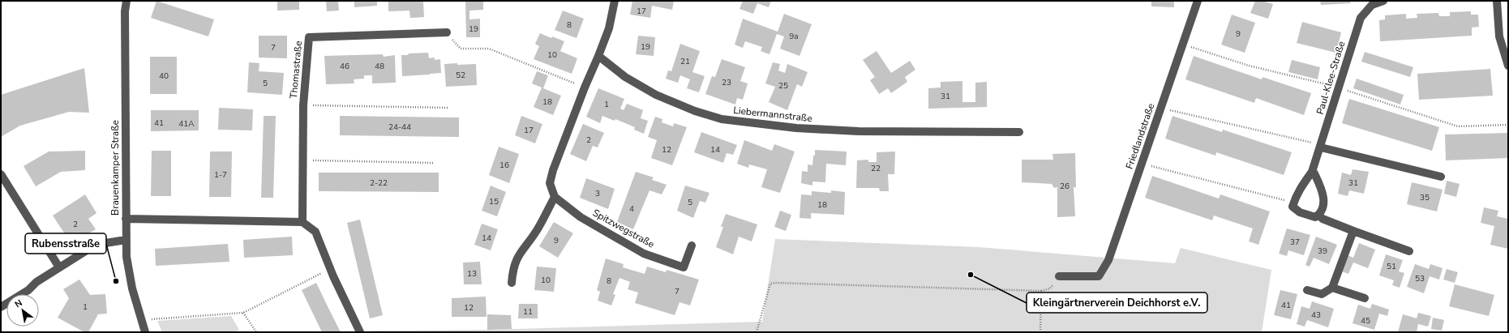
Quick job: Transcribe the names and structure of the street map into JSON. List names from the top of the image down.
{
  "streets": {
    "street": [
      "Thomastraße",
      "Paul-Klee-Straße",
      "Liebermannstraße",
      "Friedlandstraße",
      "Brauenkamper Straße",
      "Spitzwegstraße"
    ]
  },
  "places": ["Kleingärtnerverein Deichhorst e.V.", "Rubensstraße"],
  "house_numbers": [
    "17",
    "8",
    "19",
    "9",
    "9a",
    "19",
    "7",
    "10",
    "21",
    "46",
    "48",
    "52",
    "40",
    "23",
    "5",
    "25",
    "31",
    "18",
    "1",
    "41",
    "41A",
    "24-44",
    "17",
    "2",
    "12",
    "14",
    "16",
    "22",
    "1-7",
    "2-22",
    "31",
    "26",
    "3",
    "35",
    "15",
    "5",
    "18",
    "4",
    "2",
    "14",
    "9",
    "37",
    "39",
    "51",
    "13",
    "53",
    "10",
    "8",
    "7",
    "41",
    "1",
    "12",
    "11",
    "43",
    "45"
  ],
  "north": "top left"
}
